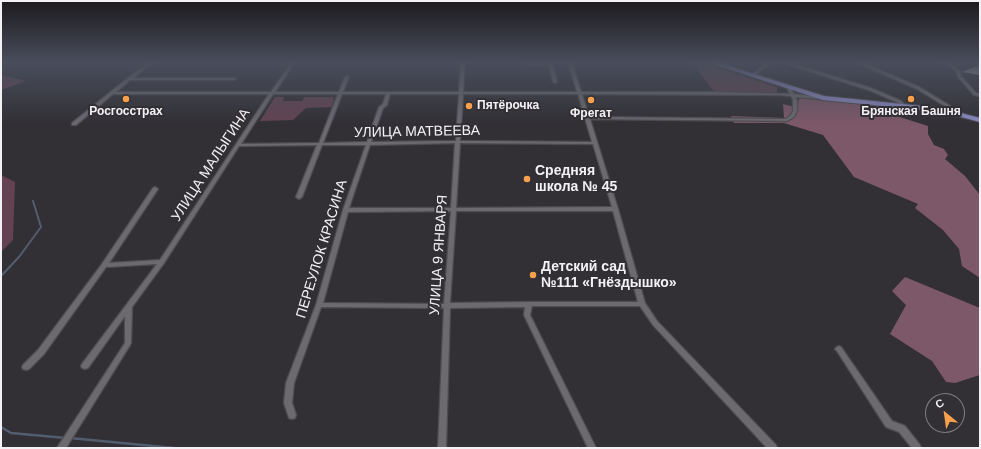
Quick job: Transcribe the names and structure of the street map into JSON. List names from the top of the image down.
{
  "streets": {
    "street": [
      "УЛИЦА МАТВЕЕВА",
      "УЛИЦА МАЛЫГИНА",
      "ПЕРЕУЛОК КРАСИНА",
      "УЛИЦА 9 ЯНВАРЯ"
    ]
  },
  "crossings": [
    ["УЛИЦА МАТВЕЕВА", "УЛИЦА МАЛЫГИНА"],
    ["УЛИЦА МАТВЕЕВА", "ПЕРЕУЛОК КРАСИНА"],
    ["УЛИЦА МАТВЕЕВА", "УЛИЦА 9 ЯНВАРЯ"]
  ],
  "places": [
    "Росгосстрах",
    "Брянская Башня",
    "Фрегат",
    "Пятёрочка",
    "Средняя школа № 45",
    "Детский сад №111 «Гнёздышко»"
  ],
  "north": "top left"
}
